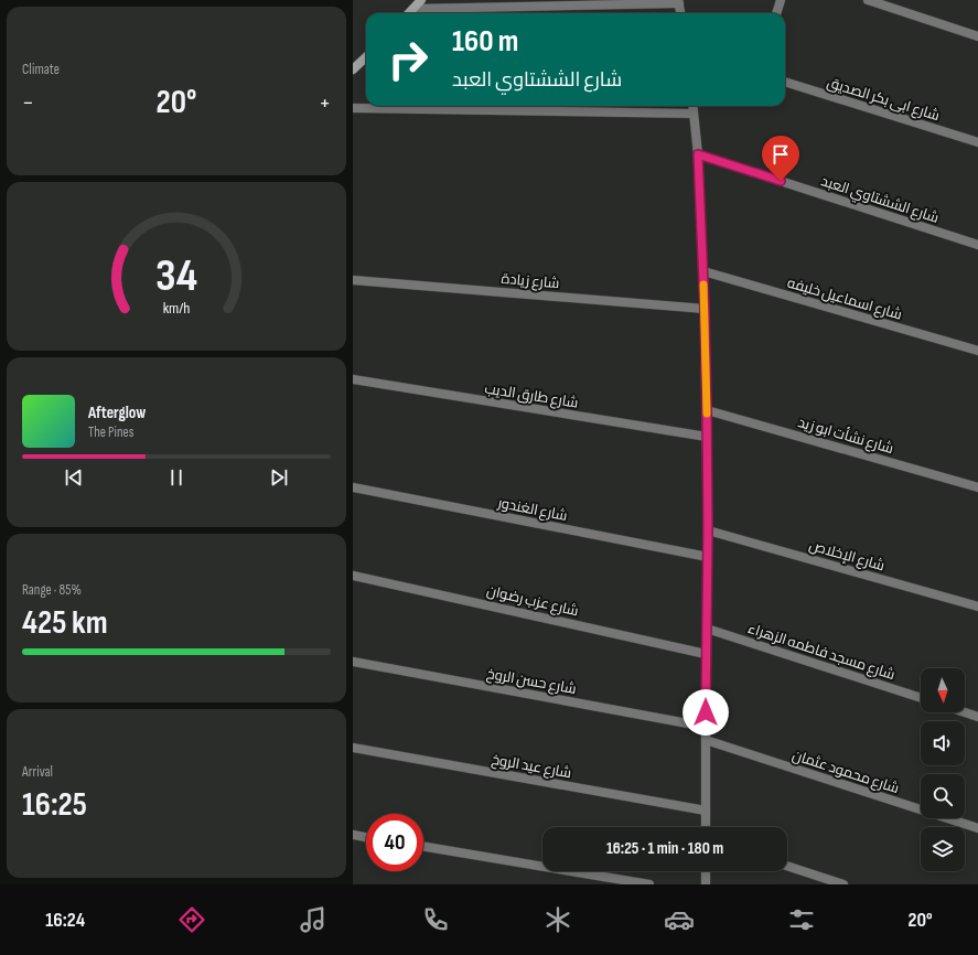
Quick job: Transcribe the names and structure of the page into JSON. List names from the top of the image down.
{
  "streets": {
    "street": [
      "شارع ابى بكر الصديق",
      "شارع الششتاوي العبد",
      "شارع زيادة",
      "شارع اسماعيل خليفه",
      "شارع طارق الديب",
      "شارع نشأت ابو زيد",
      "شارع الغندور",
      "شارع الإخلاص",
      "شارع عزب رضوان",
      "شارع مسجد فاطمه الزهراء",
      "شارع حسن الروخ",
      "شارع عيد الروخ",
      "شارع محمود عثمان"
    ]
  },
  "north": "bottom",
  "page": {
    "tile": [
      "Climate",
      ["Range · 85%", "425 km"],
      ["Arrival", "16:25"]
    ],
    "turn": ["160 m", "شارع الششتاوي العبد"],
    "heat": ["−", "20°", "+"],
    "song": ["Afterglow", "The Pines"],
    "limit": "40",
    "trip": "16:25 · 1 min · 180 m",
    "tabs": ["16:24", "20°"],
    "gauge": ["34", "km/h"]
  }
}
